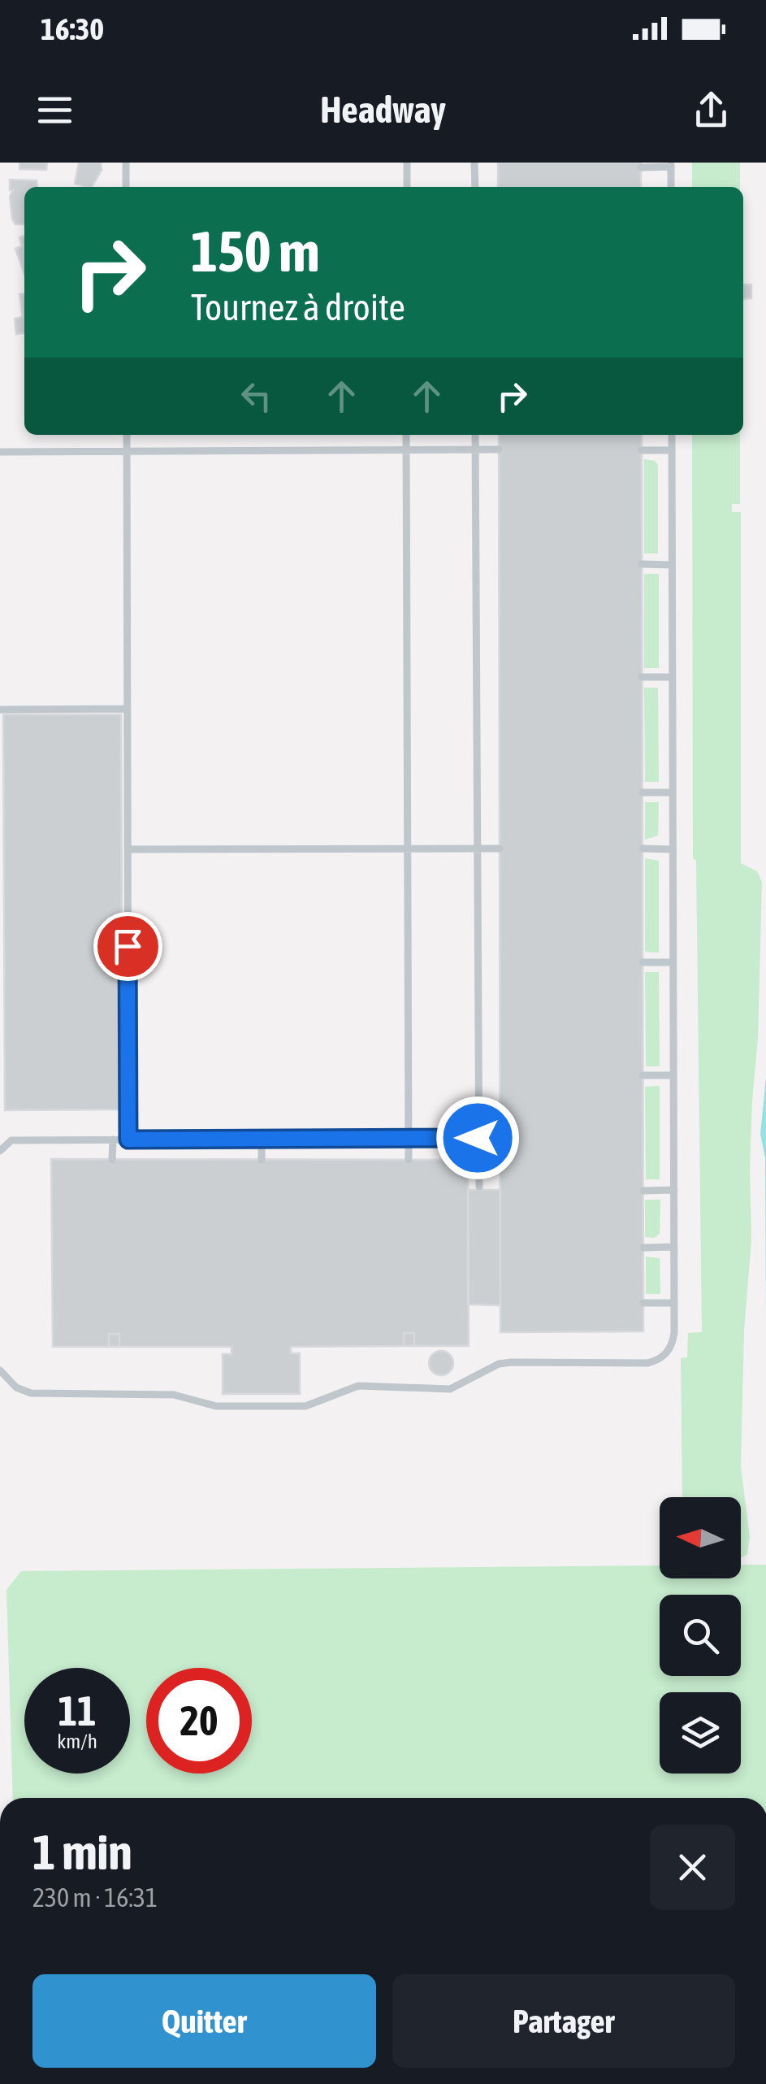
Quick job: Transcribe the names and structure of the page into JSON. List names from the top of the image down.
{
  "north": "left",
  "page": {
    "status": "16:30",
    "header": "Headway",
    "turn": ["150 m", "Tournez à droite"],
    "speed": "11 km/h",
    "limit": "20",
    "heading": ["1 min", "230 m · 16:31"],
    "buttons": ["Quitter", "Partager"]
  }
}
